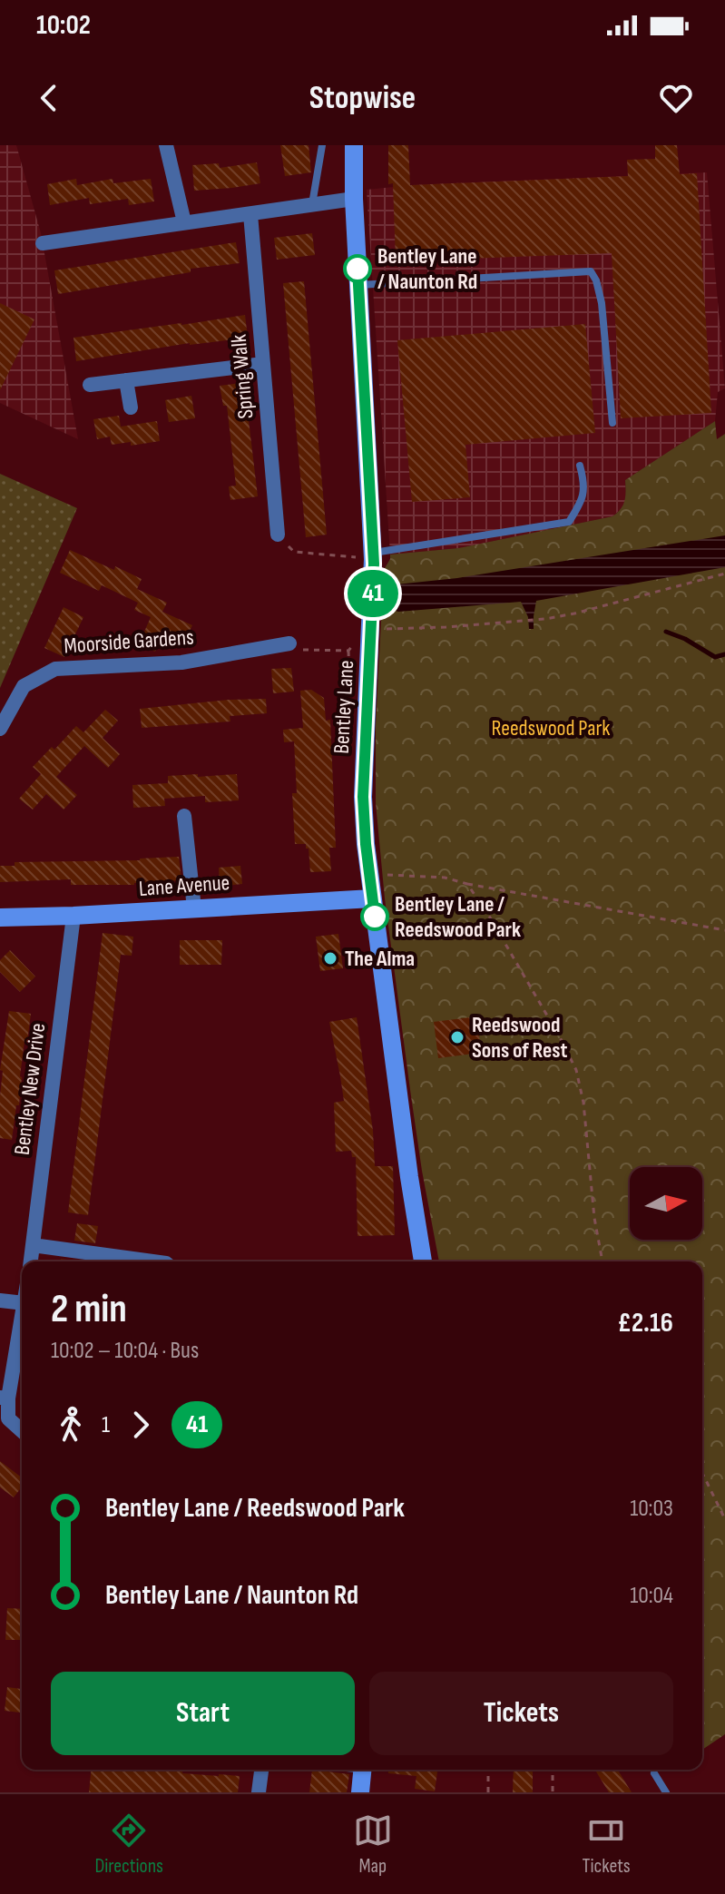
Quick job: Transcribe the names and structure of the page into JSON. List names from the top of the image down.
{
  "streets": {
    "street": [
      "Spring Walk",
      "Moorside Gardens",
      "Bentley Lane",
      "Lane Avenue",
      "Bentley New Drive"
    ]
  },
  "crossings": [
    ["Bentley Lane", "Lane Avenue"],
    ["Lane Avenue", "Bentley New Drive"]
  ],
  "parks": ["Reedswood Park"],
  "places": [
    "Bentley Lane / Naunton Rd",
    "Bentley Lane / Reedswood Park",
    "The Alma",
    "Reedswood Sons of Rest"
  ],
  "lines": ["bus line 41"],
  "north": "right",
  "page": {
    "status": "10:02",
    "header": "Stopwise",
    "on_map": "41",
    "heading": ["2 min", "10:02 – 10:04 · Bus", "£2.16"],
    "legs": ["1", "41"],
    "list": [
      {
        "name": "Bentley Lane / Reedswood Park",
        "value": "10:03"
      },
      {
        "name": "Bentley Lane / Naunton Rd",
        "value": "10:04"
      }
    ],
    "buttons": ["Start", "Tickets"],
    "tabs": ["Directions", "Map", "Tickets"]
  }
}
